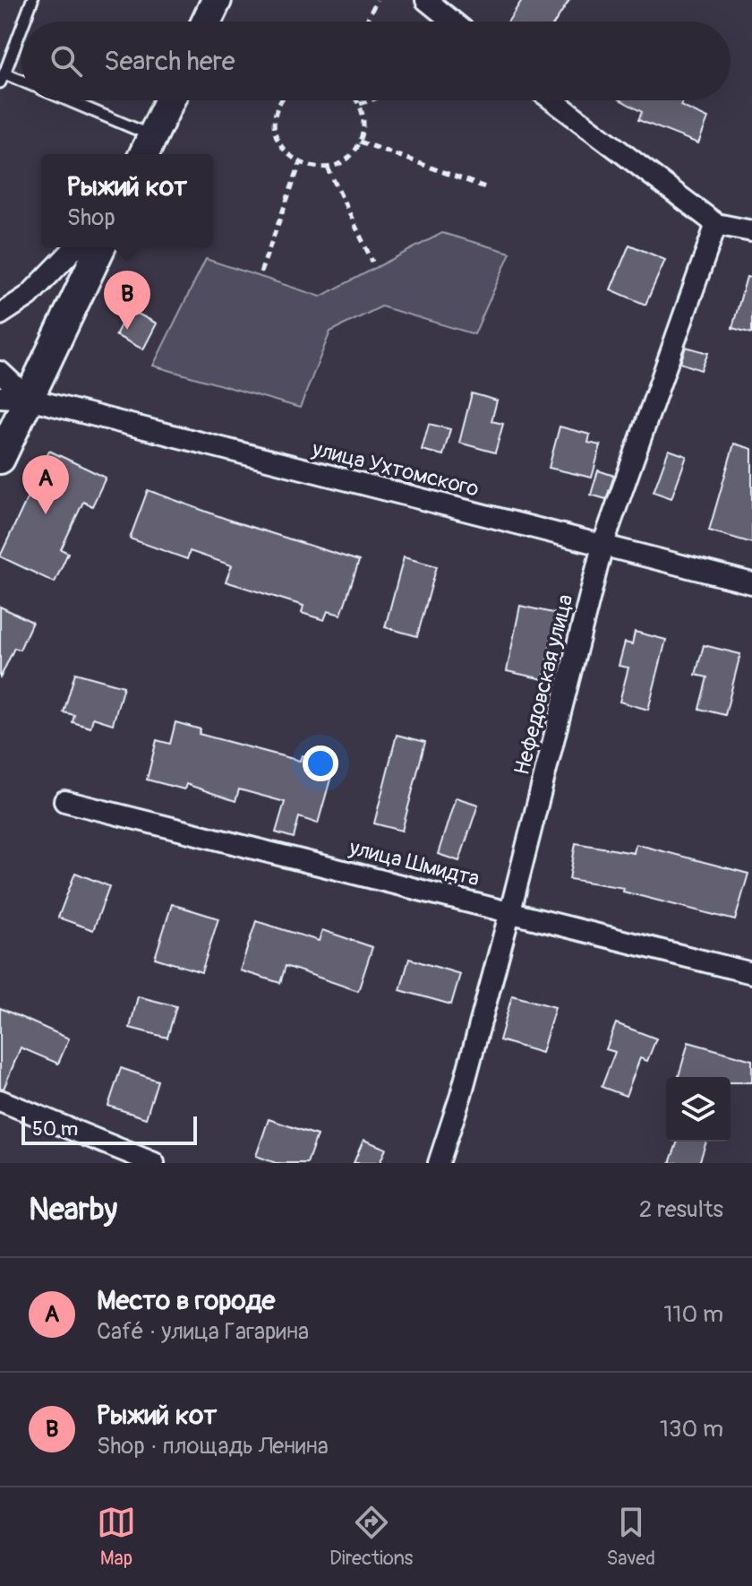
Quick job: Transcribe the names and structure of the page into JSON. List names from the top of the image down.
{
  "streets": {
    "street": ["улица Ухтомского", "Нефедовская улица", "улица Шмидта"]
  },
  "crossings": [
    ["улица Ухтомского", "Нефедовская улица"],
    ["Нефедовская улица", "улица Шмидта"]
  ],
  "scale_bar": "50 m",
  "page": {
    "search": "Search here",
    "popup": ["Рыжий кот", "Shop"],
    "pins": ["B", "A"],
    "scale": "50 m",
    "heading": ["Nearby", "2 results"],
    "list": [
      {
        "mark": "A",
        "name": "Место в городе",
        "note": "Café · улица Гагарина",
        "value": "110 m"
      },
      {
        "mark": "B",
        "name": "Рыжий кот",
        "note": "Shop · площадь Ленина",
        "value": "130 m"
      }
    ],
    "nav": ["Map", "Directions", "Saved"]
  }
}
